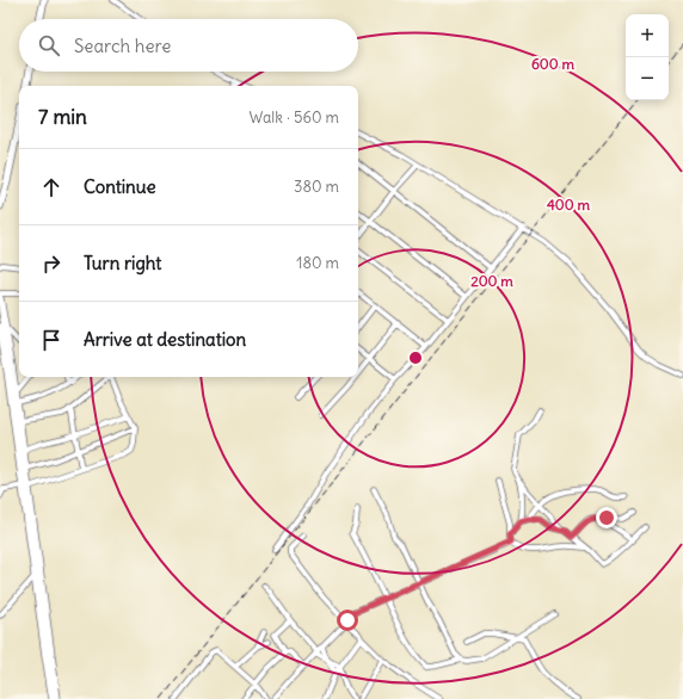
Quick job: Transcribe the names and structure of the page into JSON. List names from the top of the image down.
{
  "page": {
    "map_buttons": ["+", "−"],
    "search": "Search here",
    "heading": ["7 min", "Walk · 560 m"],
    "list": [
      ["Continue", "380 m"],
      ["Turn right", "180 m"],
      "Arrive at destination"
    ]
  },
  "rings": ["600 m", "400 m", "200 m"]
}
